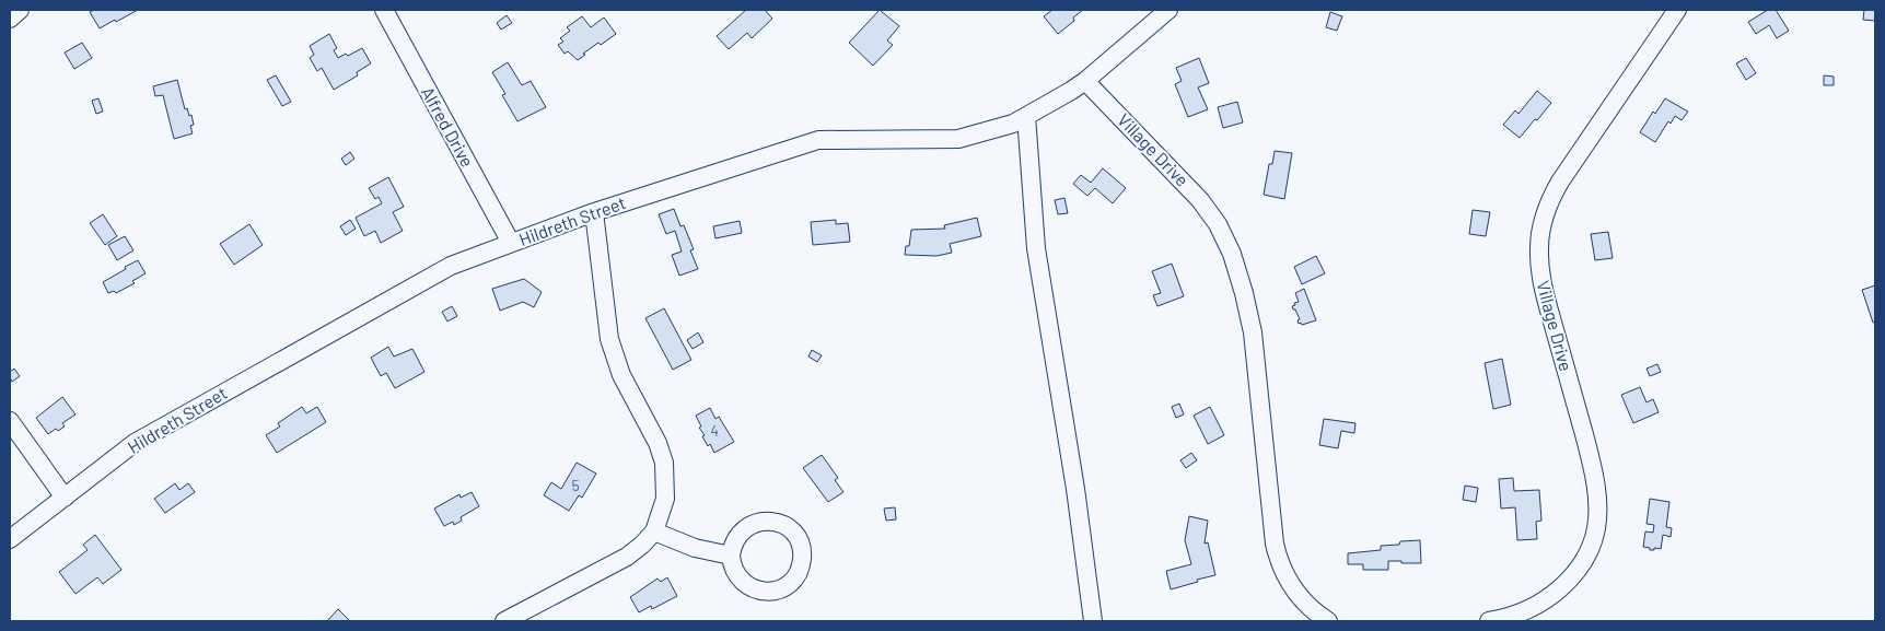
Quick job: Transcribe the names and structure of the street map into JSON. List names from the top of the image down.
{
  "streets": {
    "street": ["Alfred Drive", "Village Drive", "Hildreth Street"]
  },
  "crossings": [
    ["Alfred Drive", "Hildreth Street"],
    ["Village Drive", "Hildreth Street"]
  ],
  "house_numbers": ["4", "5"]
}
